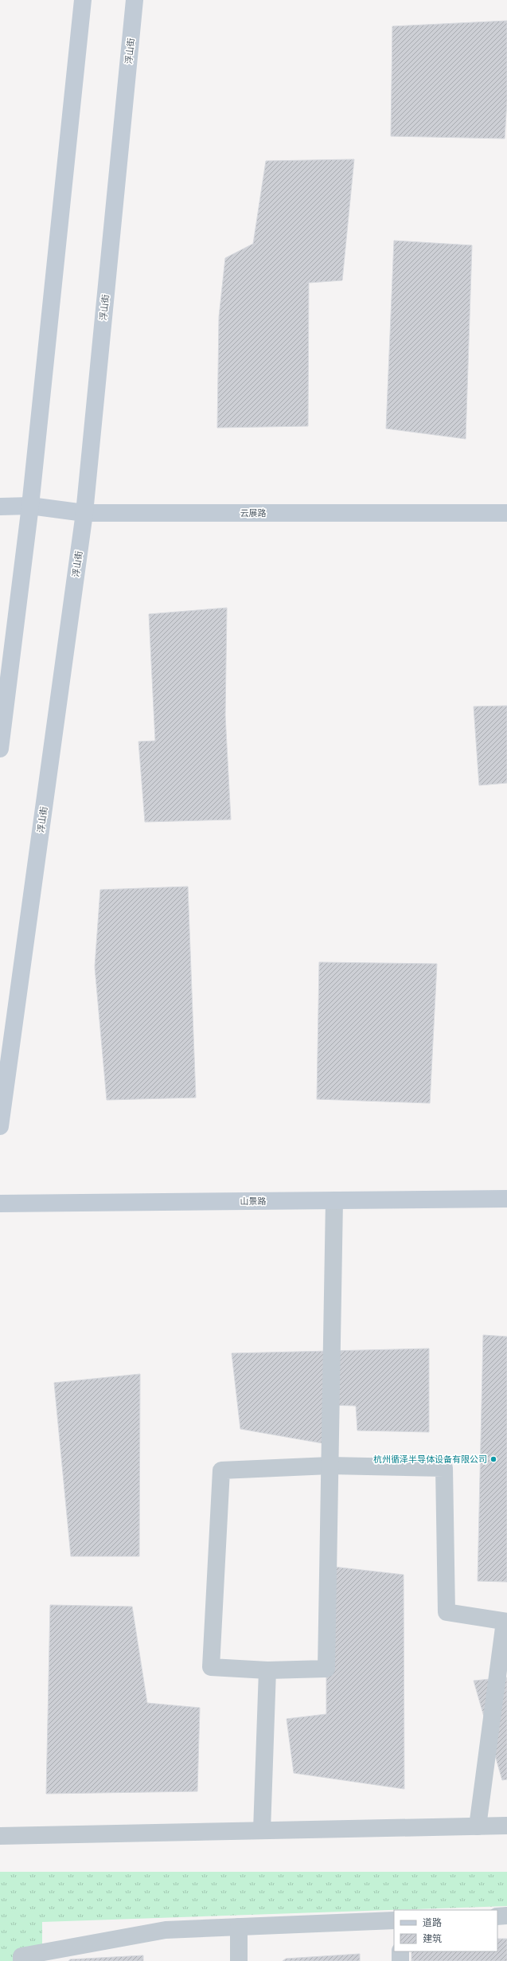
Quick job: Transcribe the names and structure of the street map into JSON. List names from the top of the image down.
{
  "streets": {
    "main road": ["浮山街", "云展路", "山景路"]
  },
  "crossings": [
    ["浮山街", "云展路"]
  ],
  "places": ["杭州循泽半导体设备有限公司"],
  "legend": ["道路", "建筑"]
}
